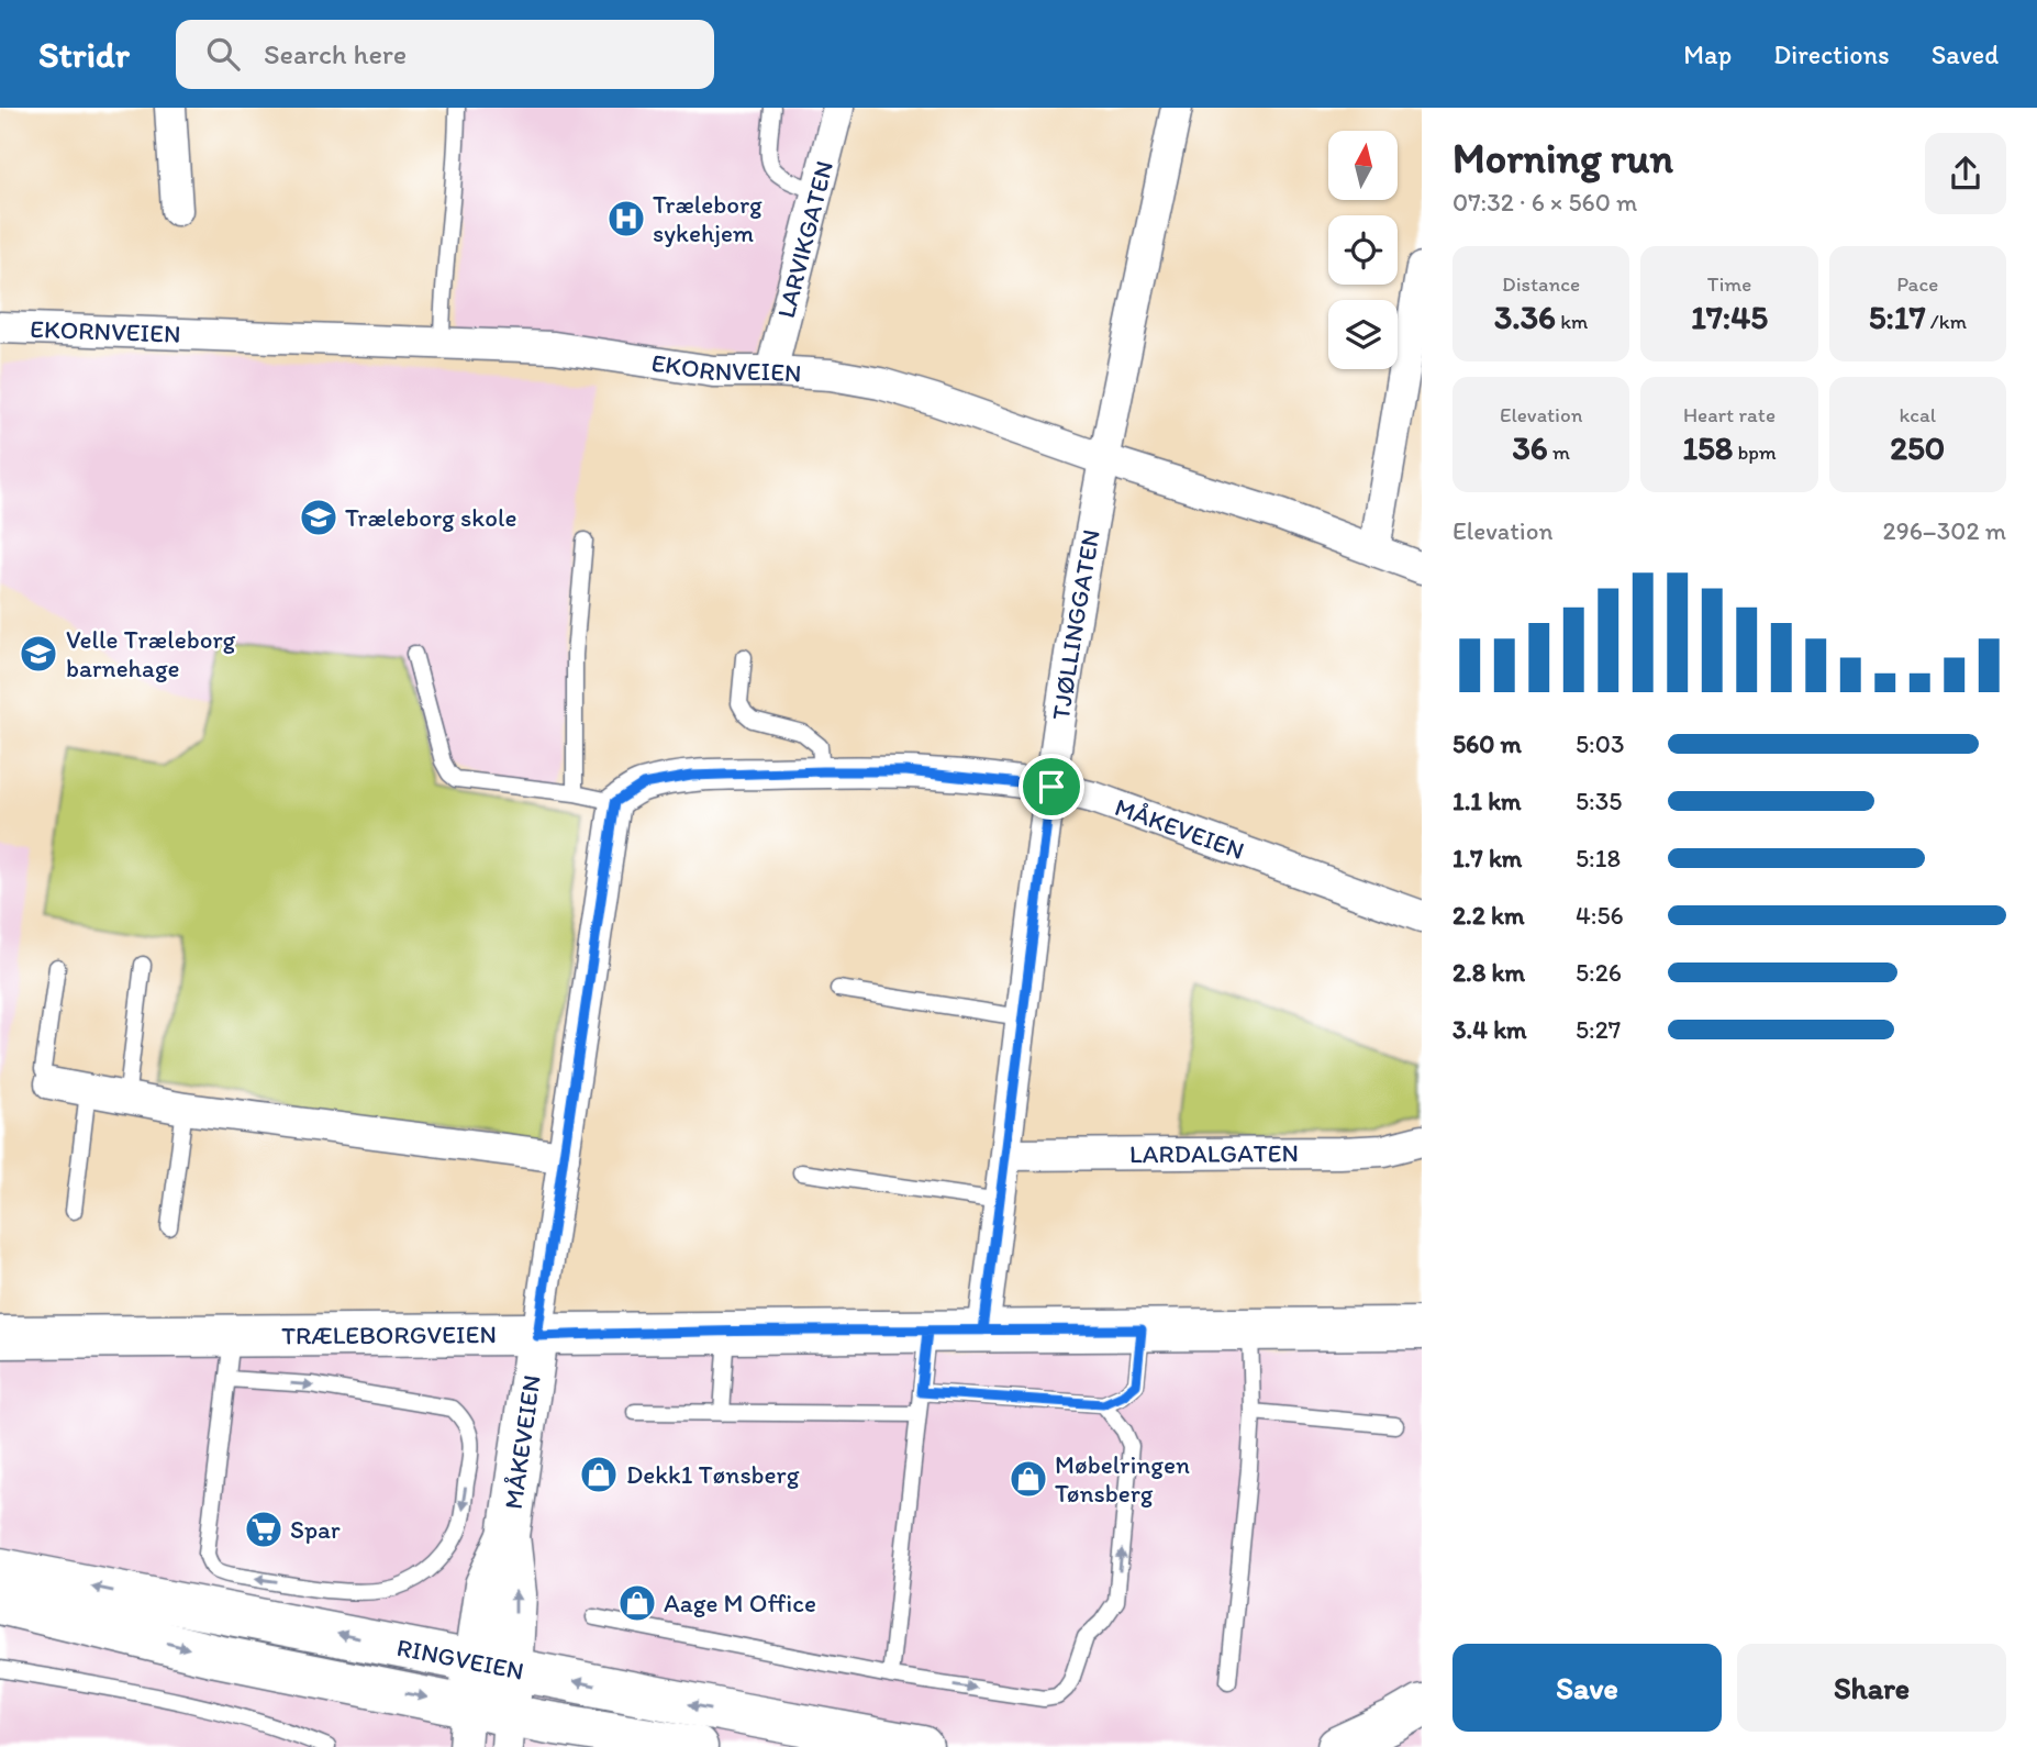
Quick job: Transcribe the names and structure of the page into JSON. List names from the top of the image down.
{
  "streets": {
    "street": [
      "LARVIKGATEN",
      "EKORNVEIEN",
      "TJØLLINGGATEN",
      "MÅKEVEIEN",
      "LARDALGATEN",
      "TRÆLEBORGVEIEN",
      "RINGVEIEN"
    ]
  },
  "crossings": [
    ["LARVIKGATEN", "EKORNVEIEN"],
    ["EKORNVEIEN", "TJØLLINGGATEN"],
    ["TJØLLINGGATEN", "MÅKEVEIEN"],
    ["TJØLLINGGATEN", "LARDALGATEN"],
    ["TJØLLINGGATEN", "TRÆLEBORGVEIEN"],
    ["MÅKEVEIEN", "TRÆLEBORGVEIEN"],
    ["MÅKEVEIEN", "RINGVEIEN"]
  ],
  "places": {
    "hospital": ["Træleborg sykehjem"],
    "school or university": ["Træleborg skole", "Velle Træleborg barnehage"],
    "shop": ["Dekk1 Tønsberg", "Møbelringen Tønsberg", "Aage M Office"],
    "supermarket": ["Spar"]
  },
  "north": "top",
  "page": {
    "header": "Stridr",
    "search": "Search here",
    "nav": ["Map", "Directions", "Saved"],
    "heading": ["Morning run", "07:32 · 6 × 560 m"],
    "stats": [
      ["Distance", "3.36 km"],
      ["Time", "17:45"],
      ["Pace", "5:17 /km"],
      ["Elevation", "36 m"],
      ["Heart rate", "158 bpm"],
      ["kcal", "250"]
    ],
    "chart": ["Elevation", "296–302 m"],
    "list": [
      {
        "name": "560 m",
        "note": "5:03"
      },
      {
        "name": "1.1 km",
        "note": "5:35"
      },
      {
        "name": "1.7 km",
        "note": "5:18"
      },
      {
        "name": "2.2 km",
        "note": "4:56"
      },
      {
        "name": "2.8 km",
        "note": "5:26"
      },
      {
        "name": "3.4 km",
        "note": "5:27"
      }
    ],
    "buttons": ["Save", "Share"]
  }
}
